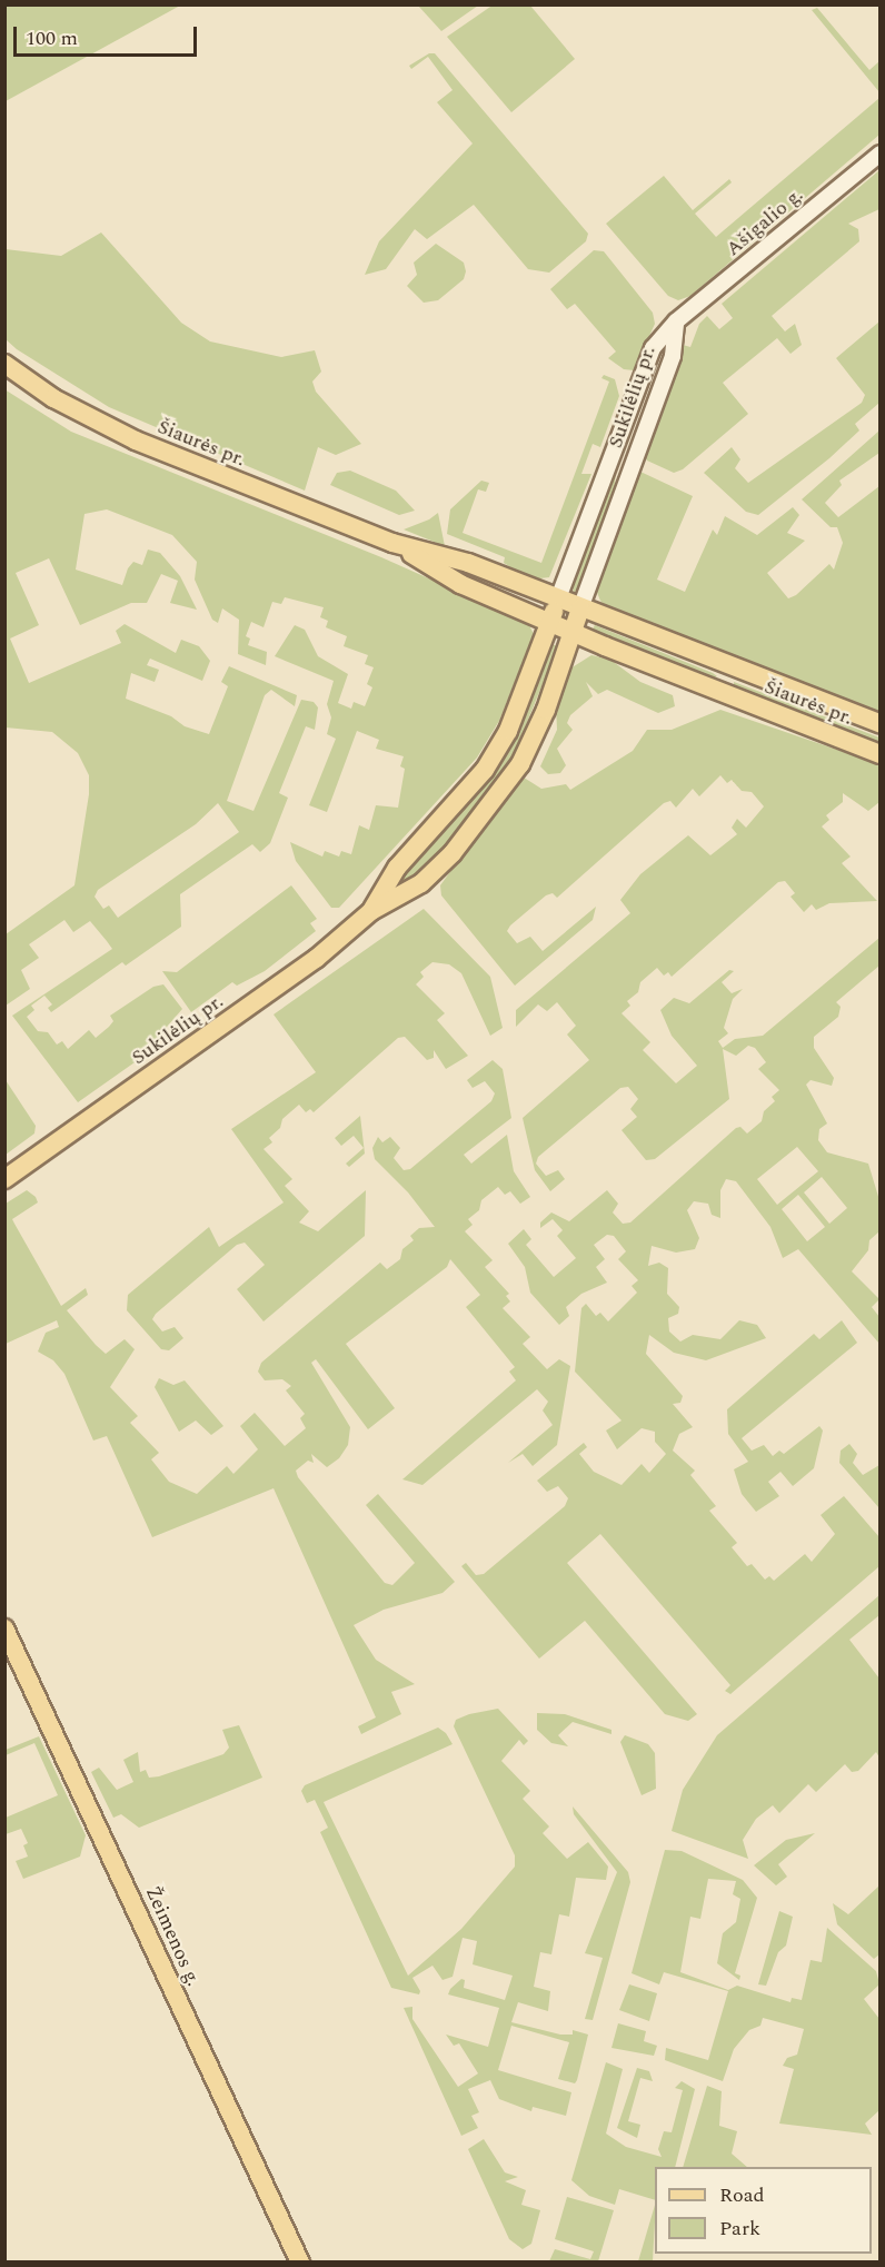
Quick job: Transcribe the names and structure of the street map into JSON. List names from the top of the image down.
{
  "streets": {
    "main road": ["Sukilėlių pr.", "Šiaurės pr.", "Žeimenos g."],
    "street": ["Ašigalio g."]
  },
  "crossings": [
    ["Ašigalio g.", "Sukilėlių pr."],
    ["Sukilėlių pr.", "Šiaurės pr."]
  ],
  "legend": ["Road", "Park"],
  "scale_bar": "100 m"
}
